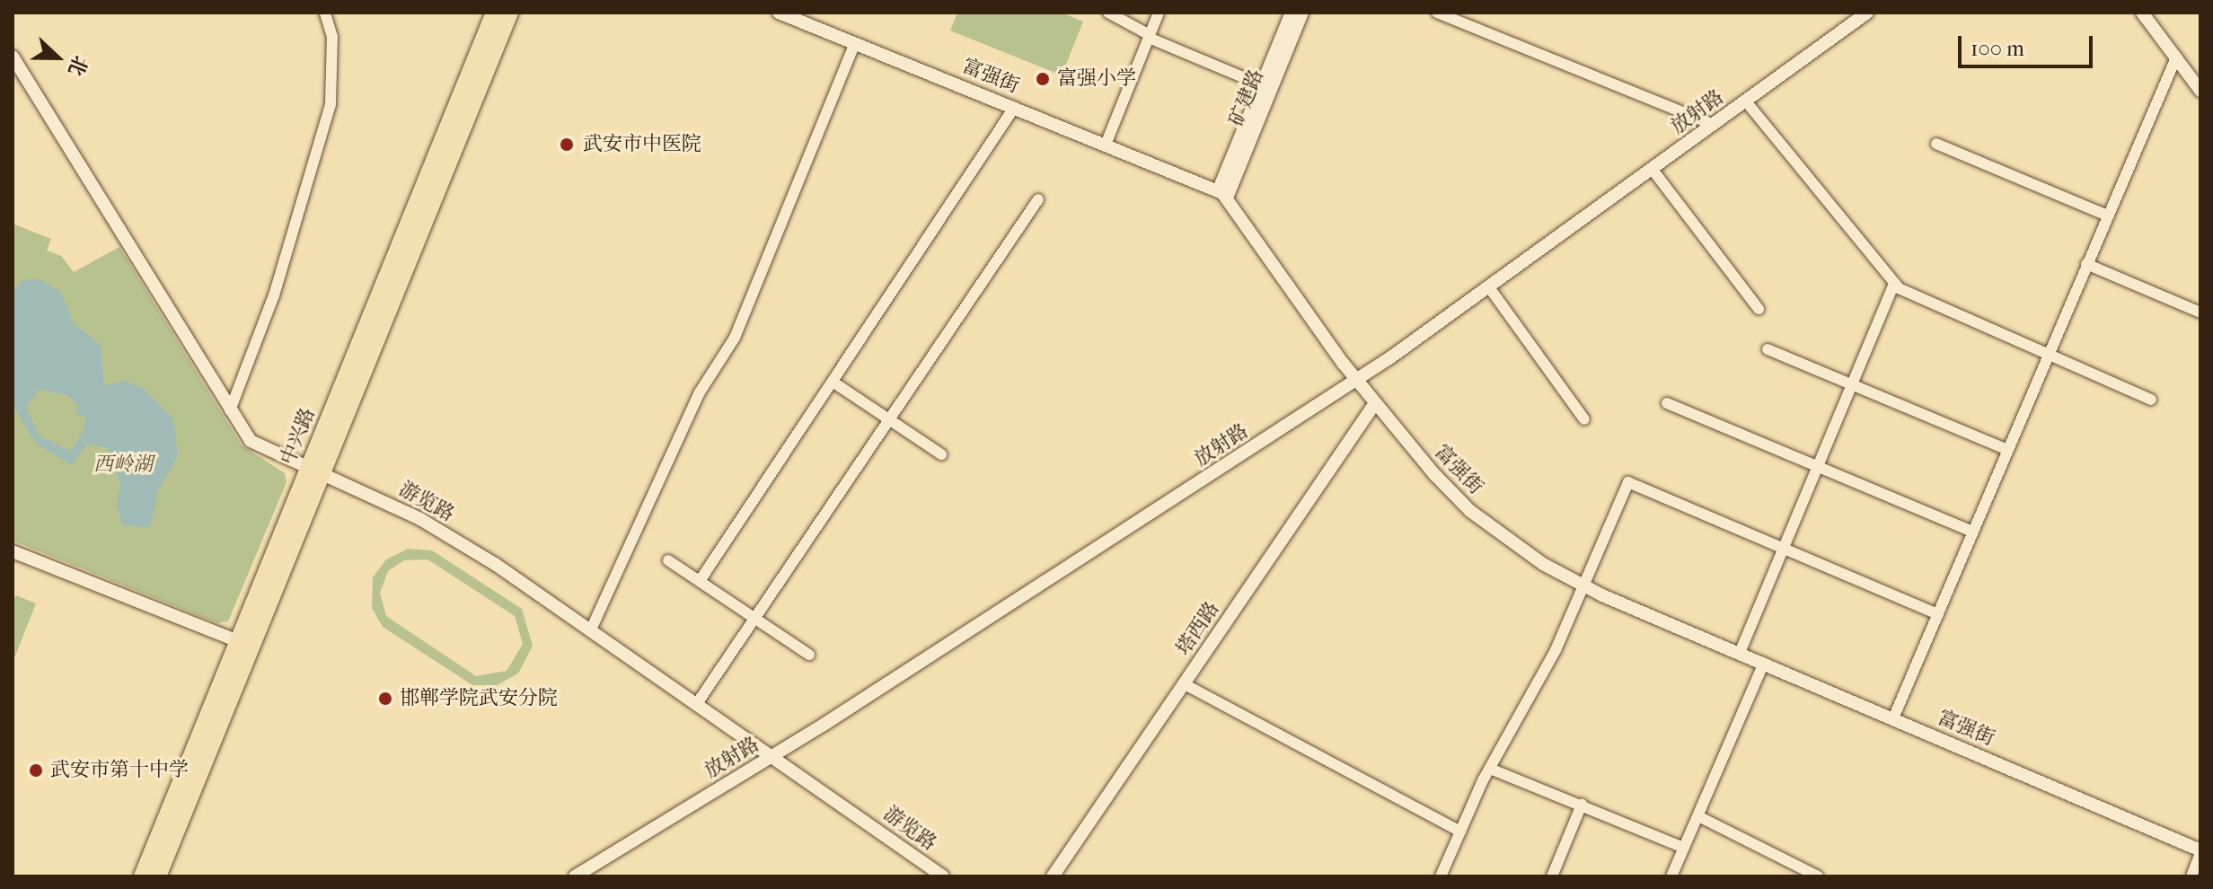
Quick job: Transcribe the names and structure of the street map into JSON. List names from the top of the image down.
{
  "streets": {
    "main road": ["中兴路"],
    "street": [
      "富强街",
      "矿建路",
      "放射路",
      "游览路",
      "塔西路"
    ]
  },
  "crossings": [
    ["富强街", "矿建路"],
    ["富强街", "放射路"],
    ["富强街", "塔西路"],
    ["放射路", "游览路"],
    ["中兴路", "游览路"]
  ],
  "parks": ["西岭湖"],
  "places": [
    "富强小学",
    "武安市中医院",
    "邯郸学院武安分院",
    "武安市第十中学"
  ],
  "scale_bar": "100 m",
  "north": "right"
}
